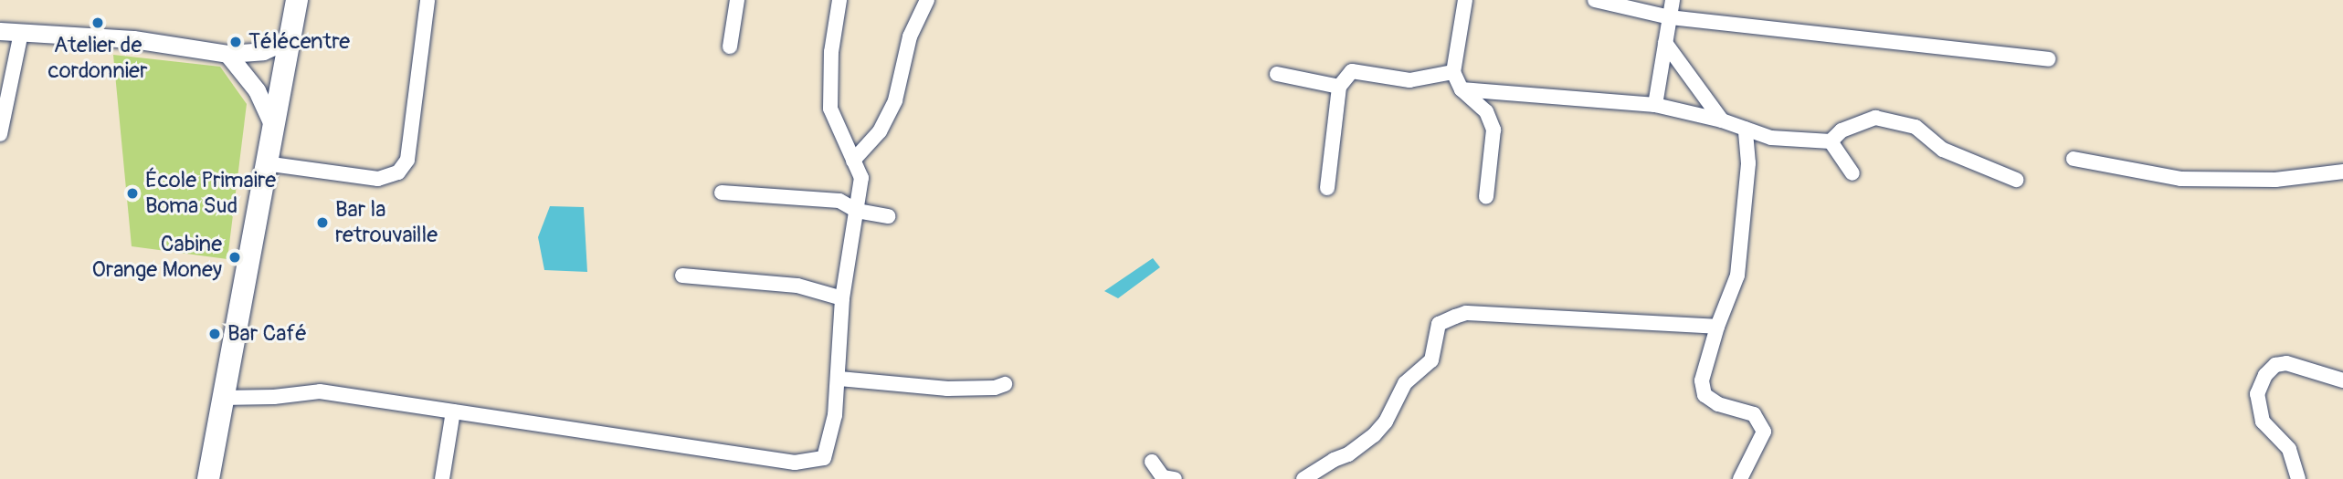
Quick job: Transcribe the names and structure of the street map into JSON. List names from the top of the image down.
{
  "places": [
    "Atelier de cordonnier",
    "Télécentre",
    "École Primaire Boma Sud",
    "Bar la retrouvaille",
    "Cabine Orange Money",
    "Bar Café"
  ]
}
